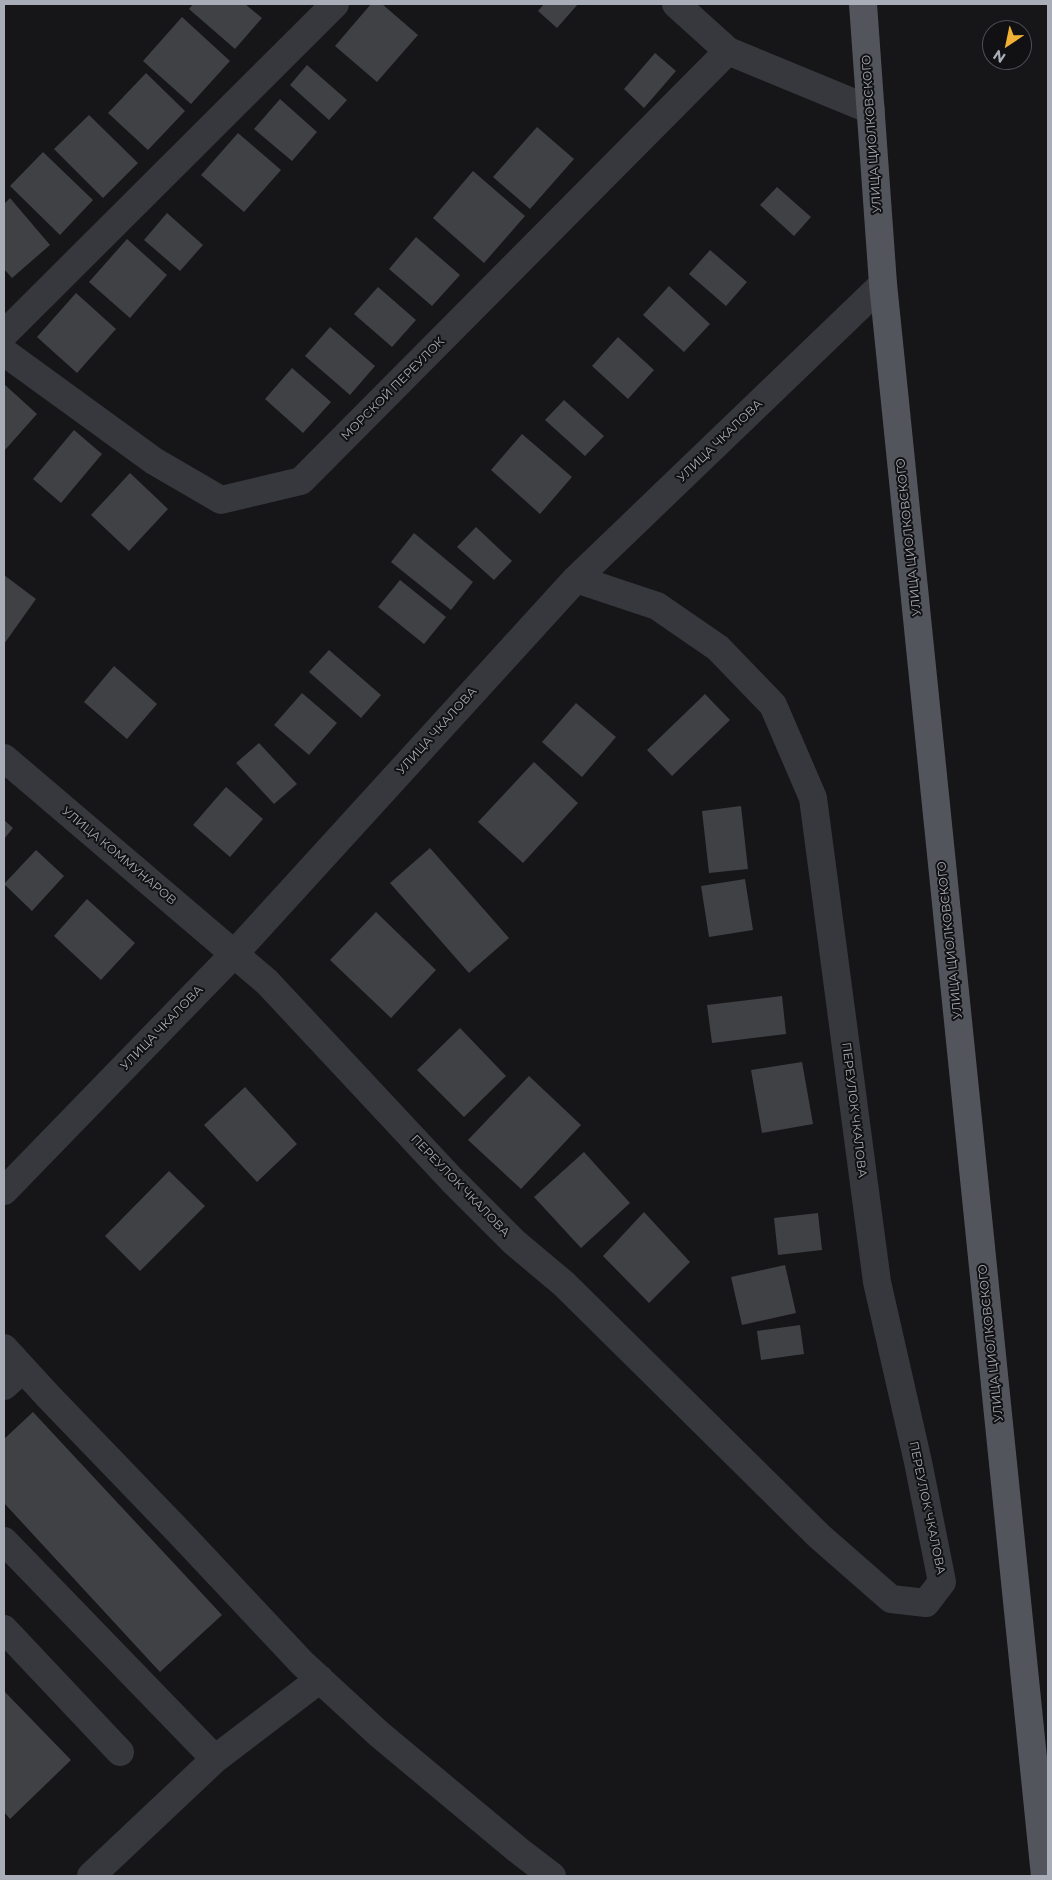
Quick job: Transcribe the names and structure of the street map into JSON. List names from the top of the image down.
{
  "streets": {
    "main road": ["УЛИЦА ЦИОЛКОВСКОГО"],
    "street": [
      "МОРСКОЙ ПЕРЕУЛОК",
      "УЛИЦА ЧКАЛОВА",
      "УЛИЦА КОММУНАРОВ",
      "ПЕРЕУЛОК ЧКАЛОВА"
    ]
  },
  "crossings": [
    ["УЛИЦА ЦИОЛКОВСКОГО", "УЛИЦА ЧКАЛОВА"],
    ["УЛИЦА ЧКАЛОВА", "УЛИЦА КОММУНАРОВ"],
    ["УЛИЦА ЧКАЛОВА", "ПЕРЕУЛОК ЧКАЛОВА"],
    ["УЛИЦА КОММУНАРОВ", "ПЕРЕУЛОК ЧКАЛОВА"]
  ],
  "north": "bottom left"
}
